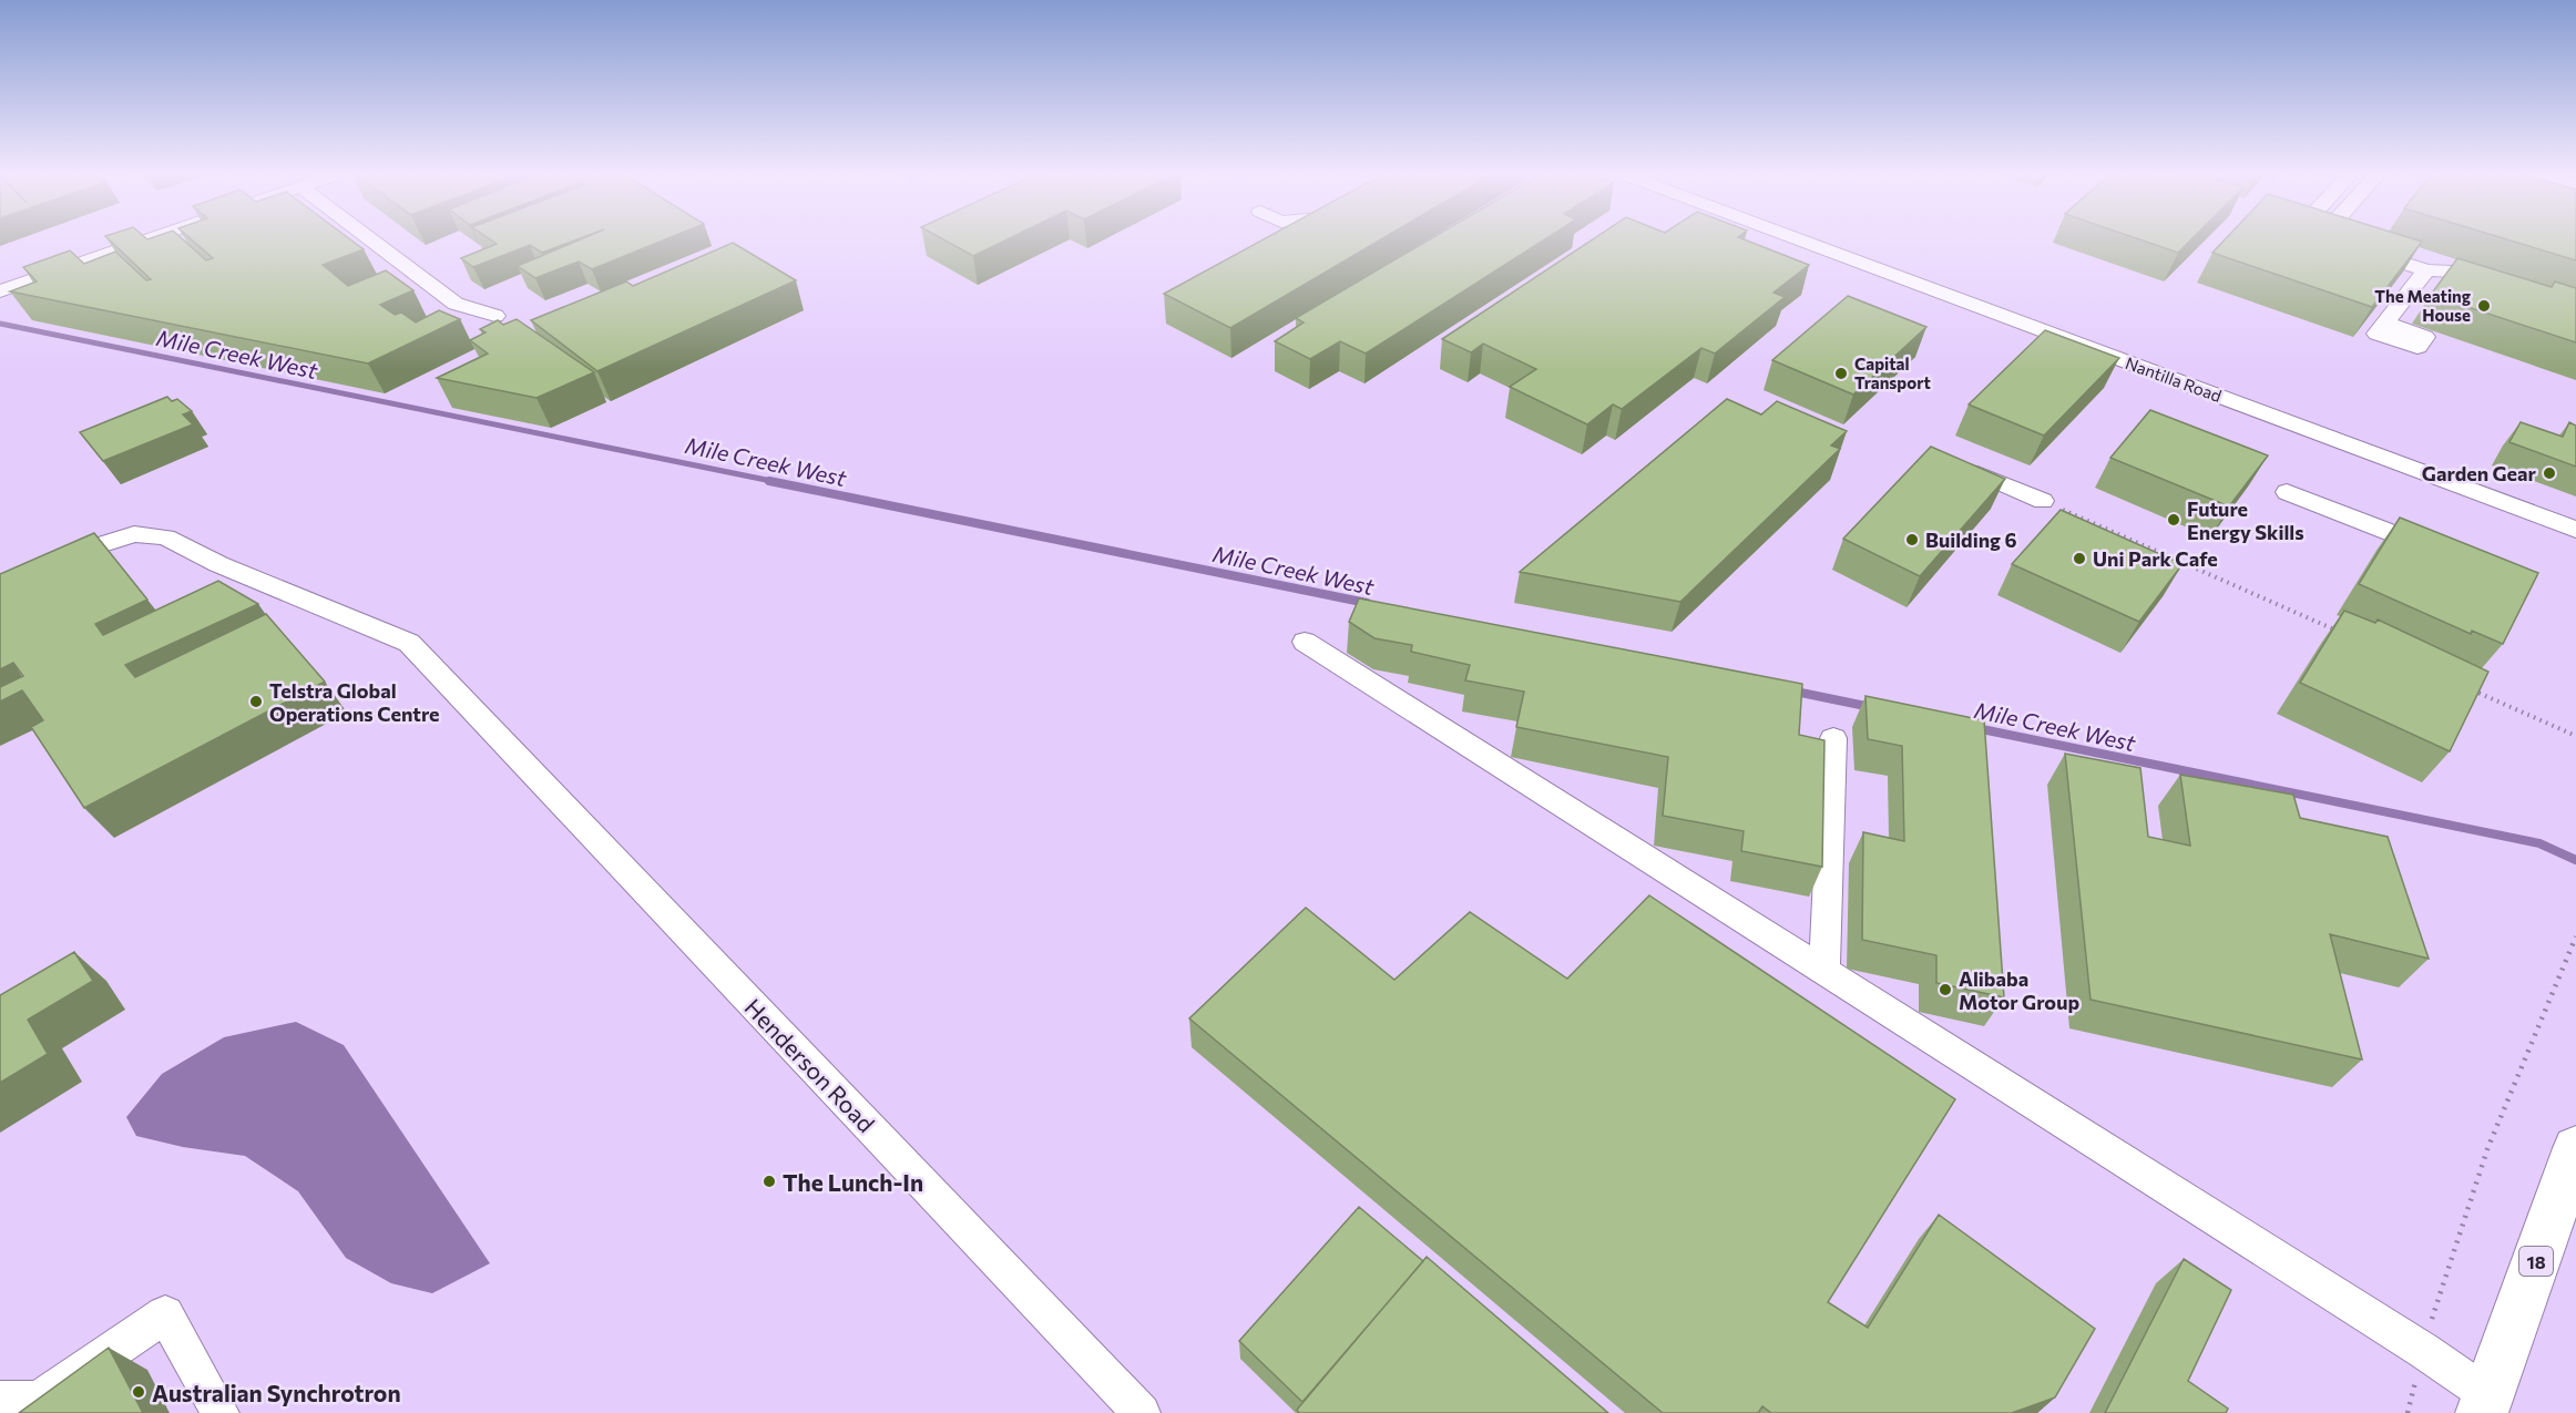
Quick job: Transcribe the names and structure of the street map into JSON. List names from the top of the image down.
{
  "streets": {
    "highway": ["18"],
    "street": ["Nantilla Road", "Henderson Road"]
  },
  "water": ["Mile Creek West"],
  "places": [
    "The Meating House",
    "Capital Transport",
    "Garden Gear",
    "Future Energy Skills",
    "Building 6",
    "Uni Park Cafe",
    "Telstra Global Operations Centre",
    "Alibaba Motor Group",
    "The Lunch-In",
    "Australian Synchrotron"
  ]
}
